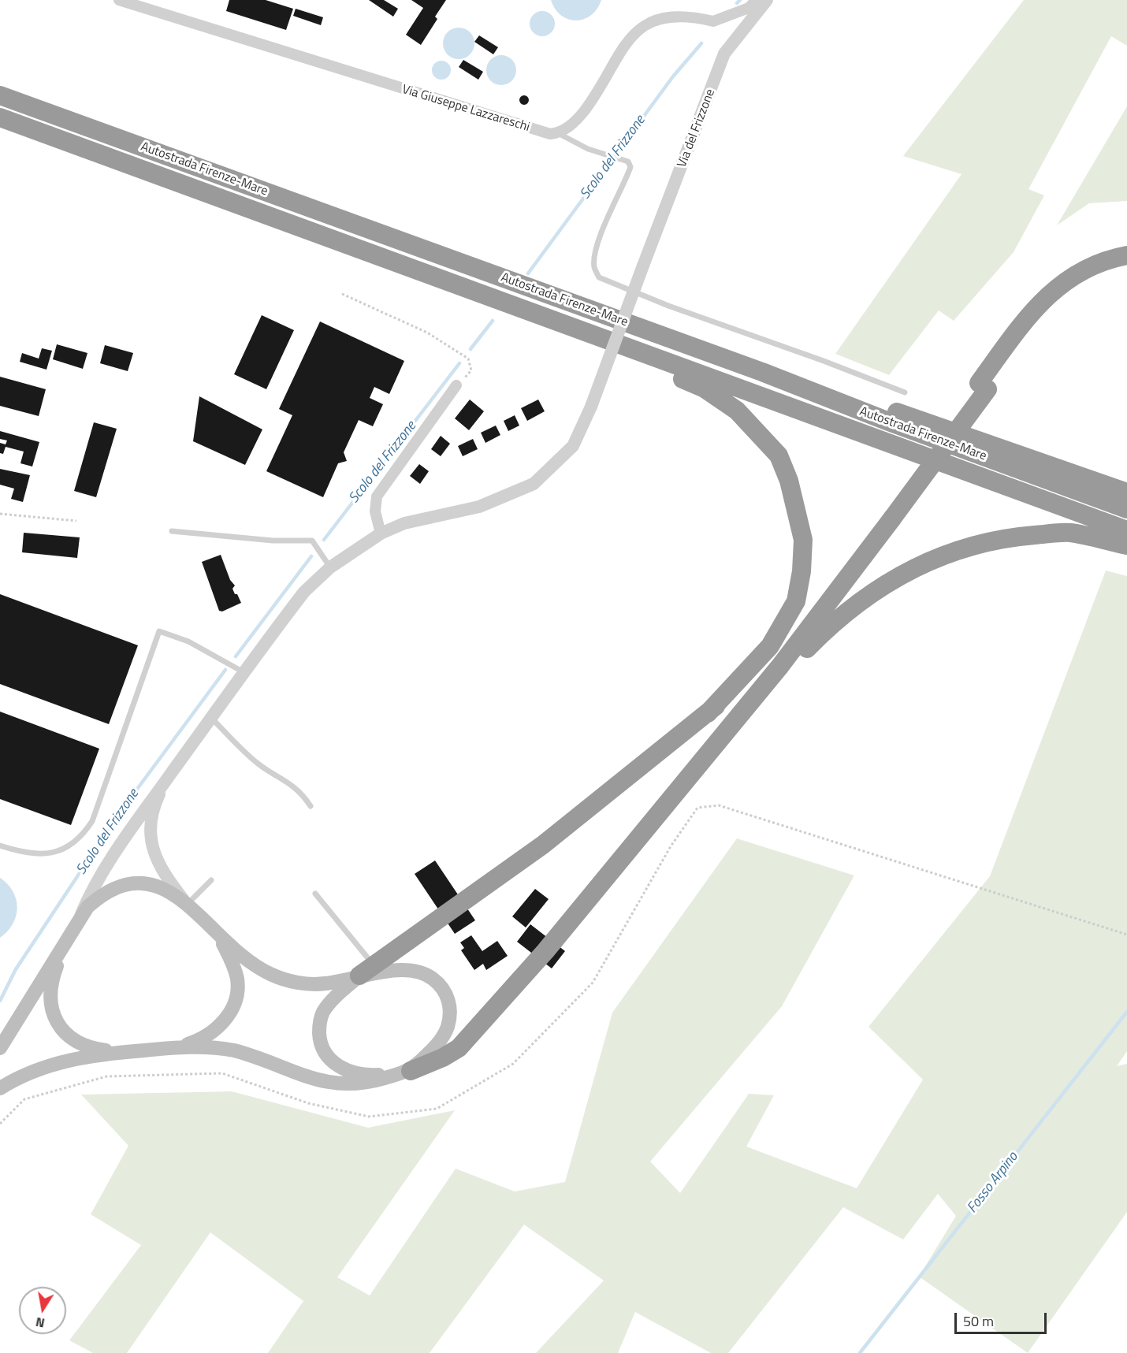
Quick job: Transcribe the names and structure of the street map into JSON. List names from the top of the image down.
{
  "streets": {
    "highway": ["Autostrada Firenze-Mare"],
    "street": ["Via Giuseppe Lazzareschi", "Via del Frizzone"]
  },
  "water": ["Scolo del Frizzone", "Fosso Arpino"],
  "scale_bar": "50 m",
  "north": "bottom"
}
